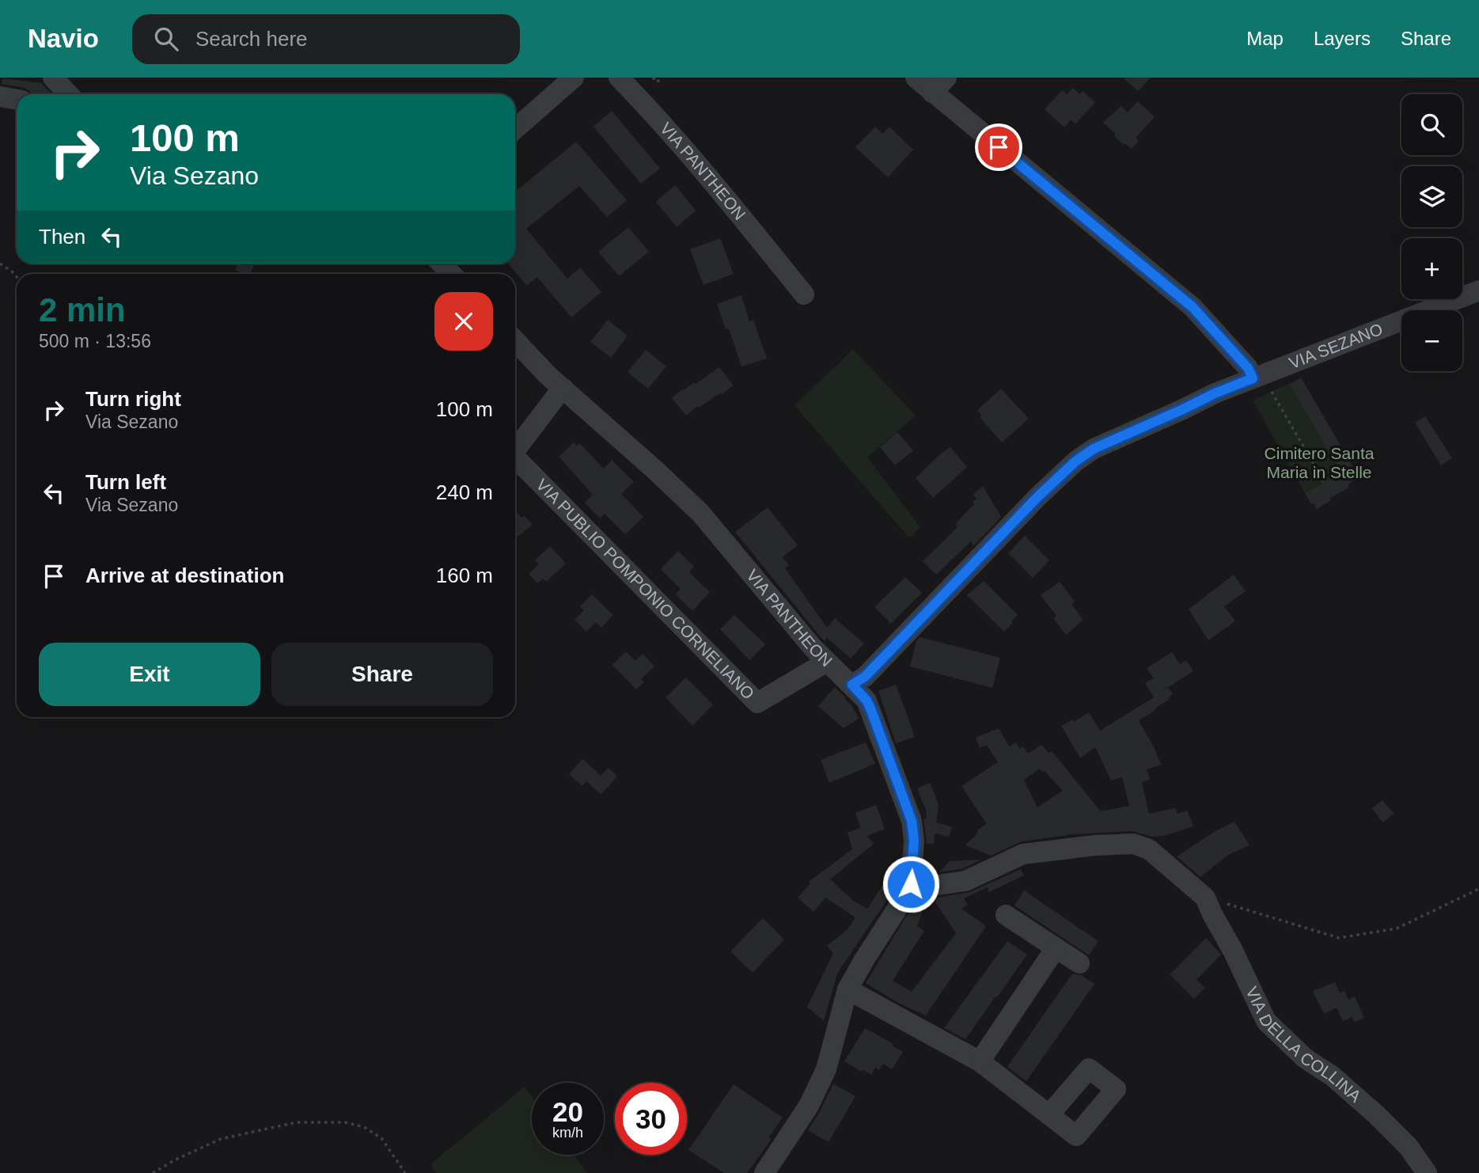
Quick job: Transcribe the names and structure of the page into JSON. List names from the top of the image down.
{
  "streets": {
    "street": [
      "VIA PANTHEON",
      "VIA SEZANO",
      "VIA PUBLIO POMPONIO CORNELIANO",
      "VIA DELLA COLLINA"
    ]
  },
  "crossings": [
    ["VIA PANTHEON", "VIA SEZANO"],
    ["VIA PANTHEON", "VIA PUBLIO POMPONIO CORNELIANO"],
    ["VIA PANTHEON", "VIA DELLA COLLINA"]
  ],
  "parks": ["Cimitero Santa Maria in Stelle"],
  "page": {
    "header": "Navio",
    "search": "Search here",
    "nav": ["Map", "Layers", "Share"],
    "map_buttons": ["+", "−"],
    "turn": ["100 m", "Via Sezano"],
    "then": "Then",
    "heading": ["2 min", "500 m · 13:56"],
    "list": [
      {
        "name": "Turn right",
        "note": "Via Sezano",
        "value": "100 m"
      },
      {
        "name": "Turn left",
        "note": "Via Sezano",
        "value": "240 m"
      },
      {
        "name": "Arrive at destination",
        "value": "160 m"
      }
    ],
    "buttons": ["Exit", "Share"],
    "speed": "20 km/h",
    "limit": "30"
  }
}
